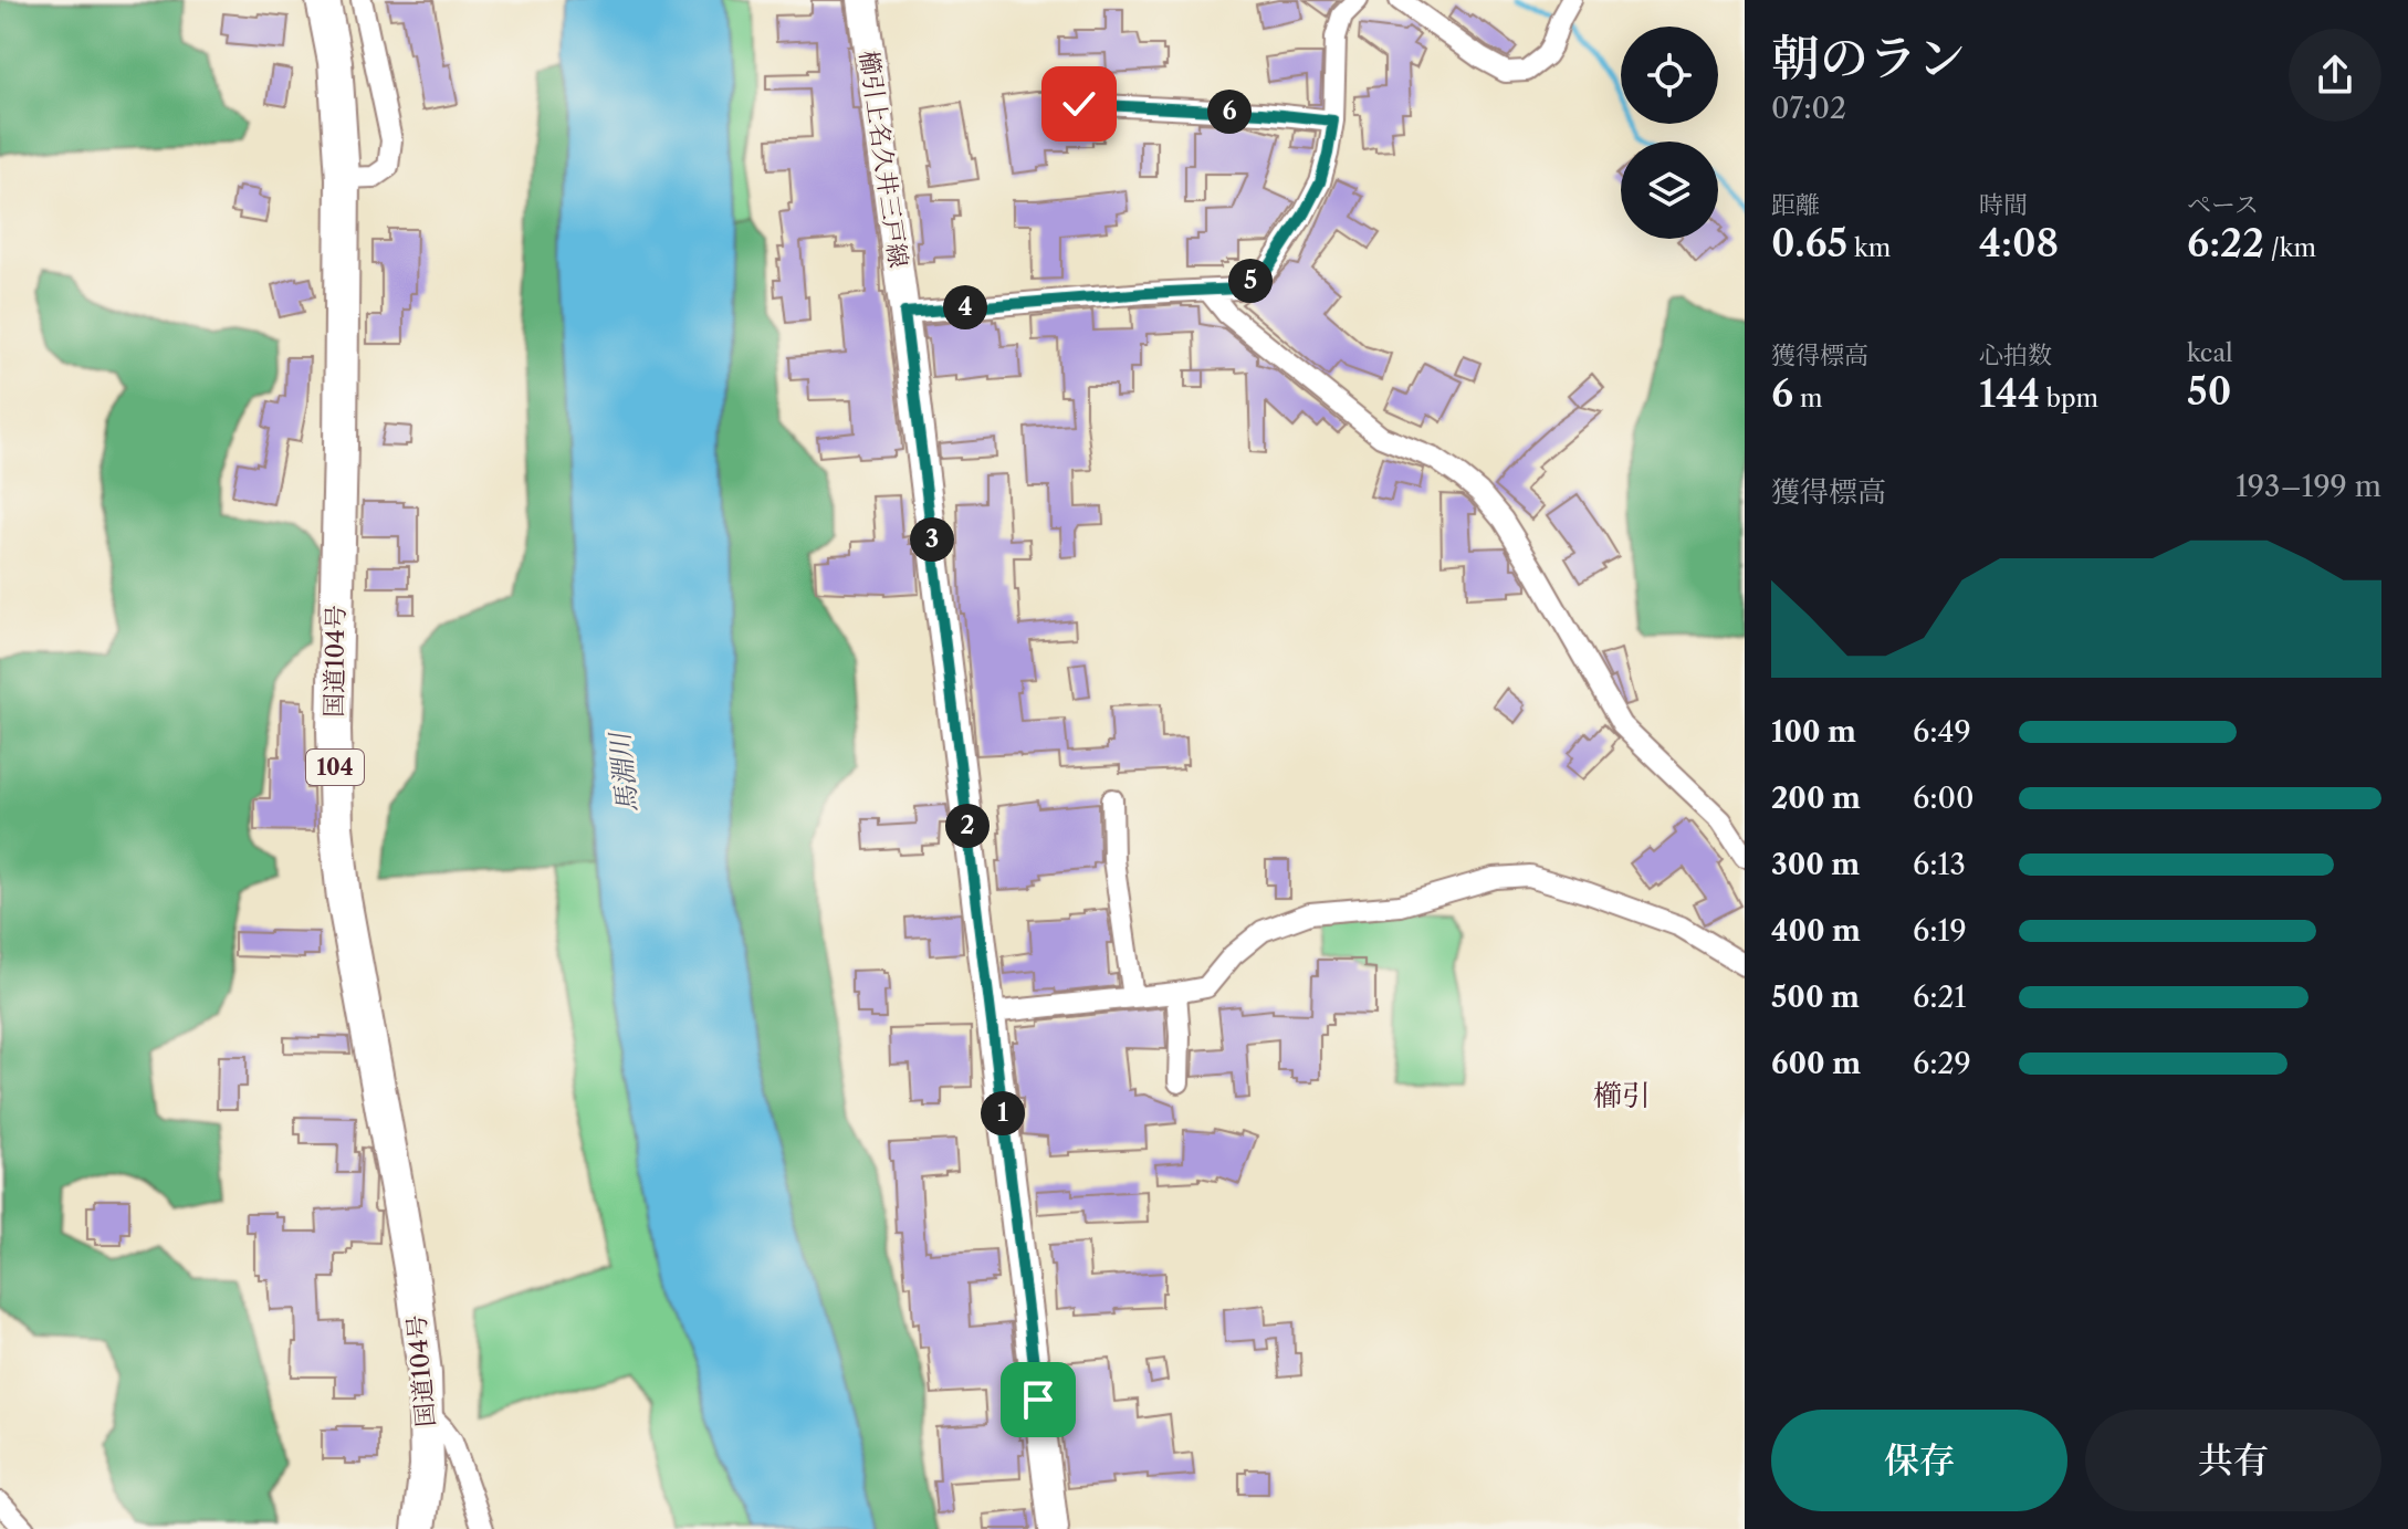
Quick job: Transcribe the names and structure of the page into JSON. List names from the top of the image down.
{
  "streets": {
    "highway": ["国道104号", "104"],
    "main road": ["櫛引上名久井三戸線"]
  },
  "districts": ["櫛引"],
  "water": ["馬淵川"],
  "page": {
    "heading": ["朝のラン", "07:02"],
    "pins": [
      "6",
      "5",
      "4",
      "3",
      "2",
      "1"
    ],
    "stats": [
      ["距離", "0.65 km"],
      ["時間", "4:08"],
      ["ペース", "6:22 /km"],
      ["獲得標高", "6 m"],
      ["心拍数", "144 bpm"],
      ["kcal", "50"]
    ],
    "chart": ["獲得標高", "193–199 m"],
    "list": [
      {
        "name": "100 m",
        "note": "6:49"
      },
      {
        "name": "200 m",
        "note": "6:00"
      },
      {
        "name": "300 m",
        "note": "6:13"
      },
      {
        "name": "400 m",
        "note": "6:19"
      },
      {
        "name": "500 m",
        "note": "6:21"
      },
      {
        "name": "600 m",
        "note": "6:29"
      }
    ],
    "buttons": ["保存", "共有"]
  }
}
